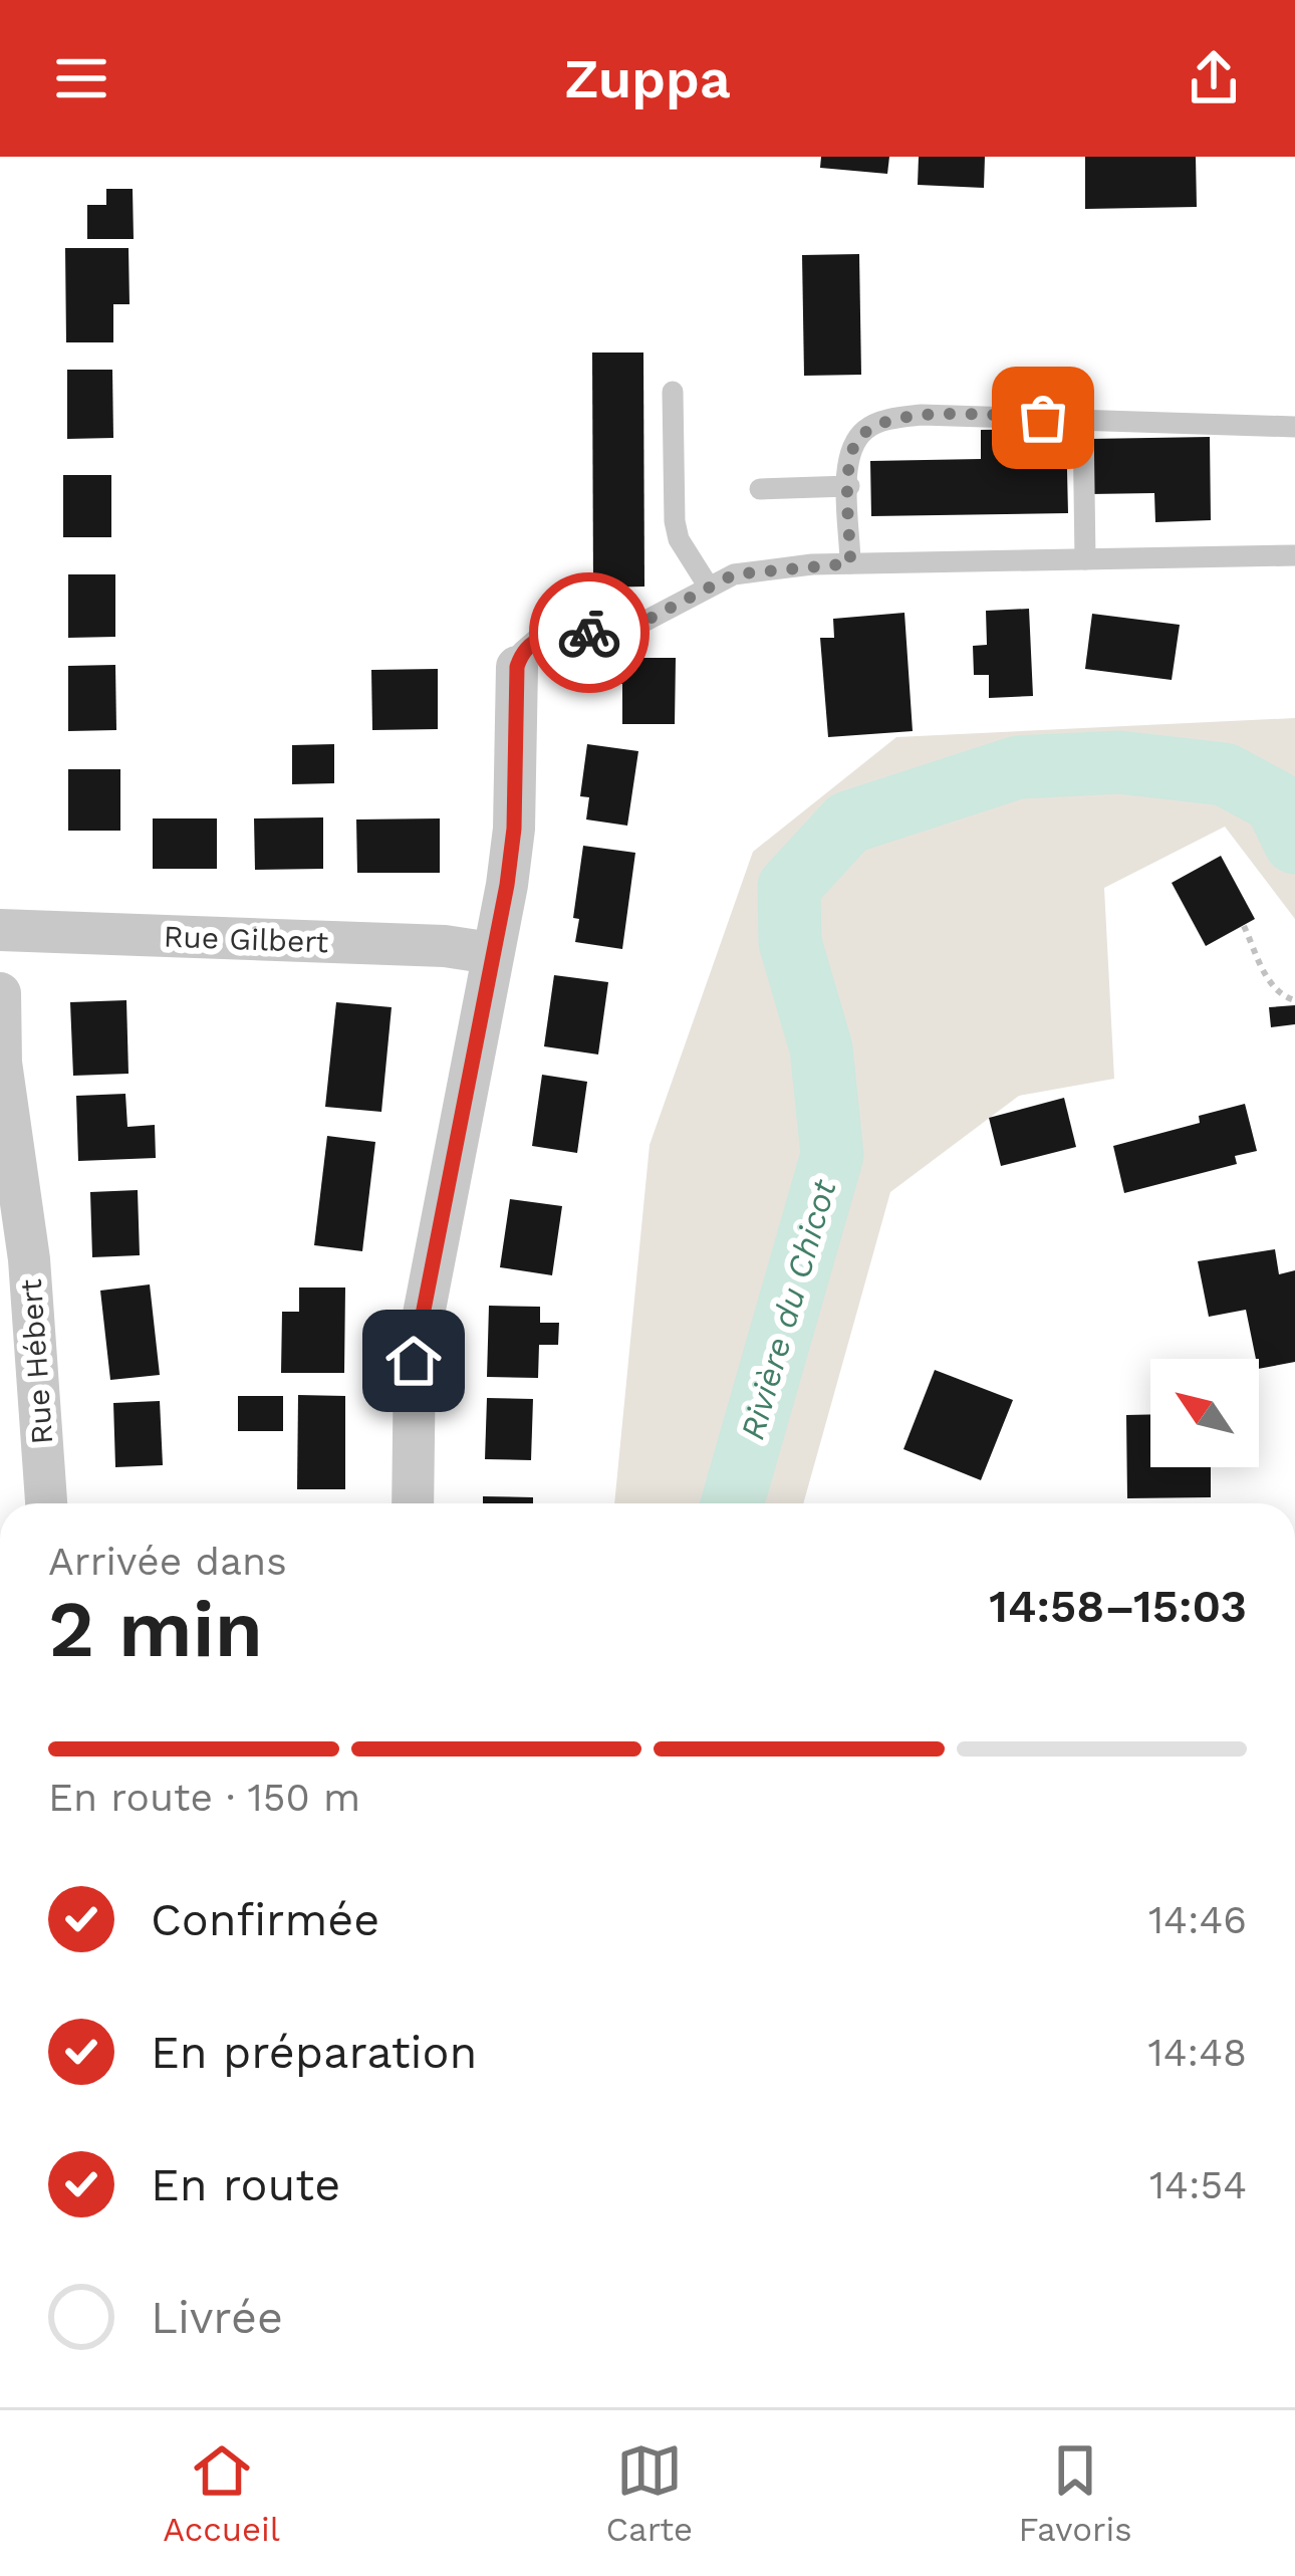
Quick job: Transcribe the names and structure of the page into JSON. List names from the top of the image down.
{
  "streets": {
    "street": ["Rue Gilbert", "Rue Hébert"]
  },
  "water": ["Rivière du Chicot"],
  "north": "top left",
  "page": {
    "header": "Zuppa",
    "heading": ["2 min", "Arrivée dans", "14:58–15:03"],
    "bar": "En route · 150 m",
    "list": [
      ["Confirmée", "14:46"],
      ["En préparation", "14:48"],
      ["En route", "14:54"],
      "Livrée"
    ],
    "tabs": ["Accueil", "Carte", "Favoris"]
  }
}
